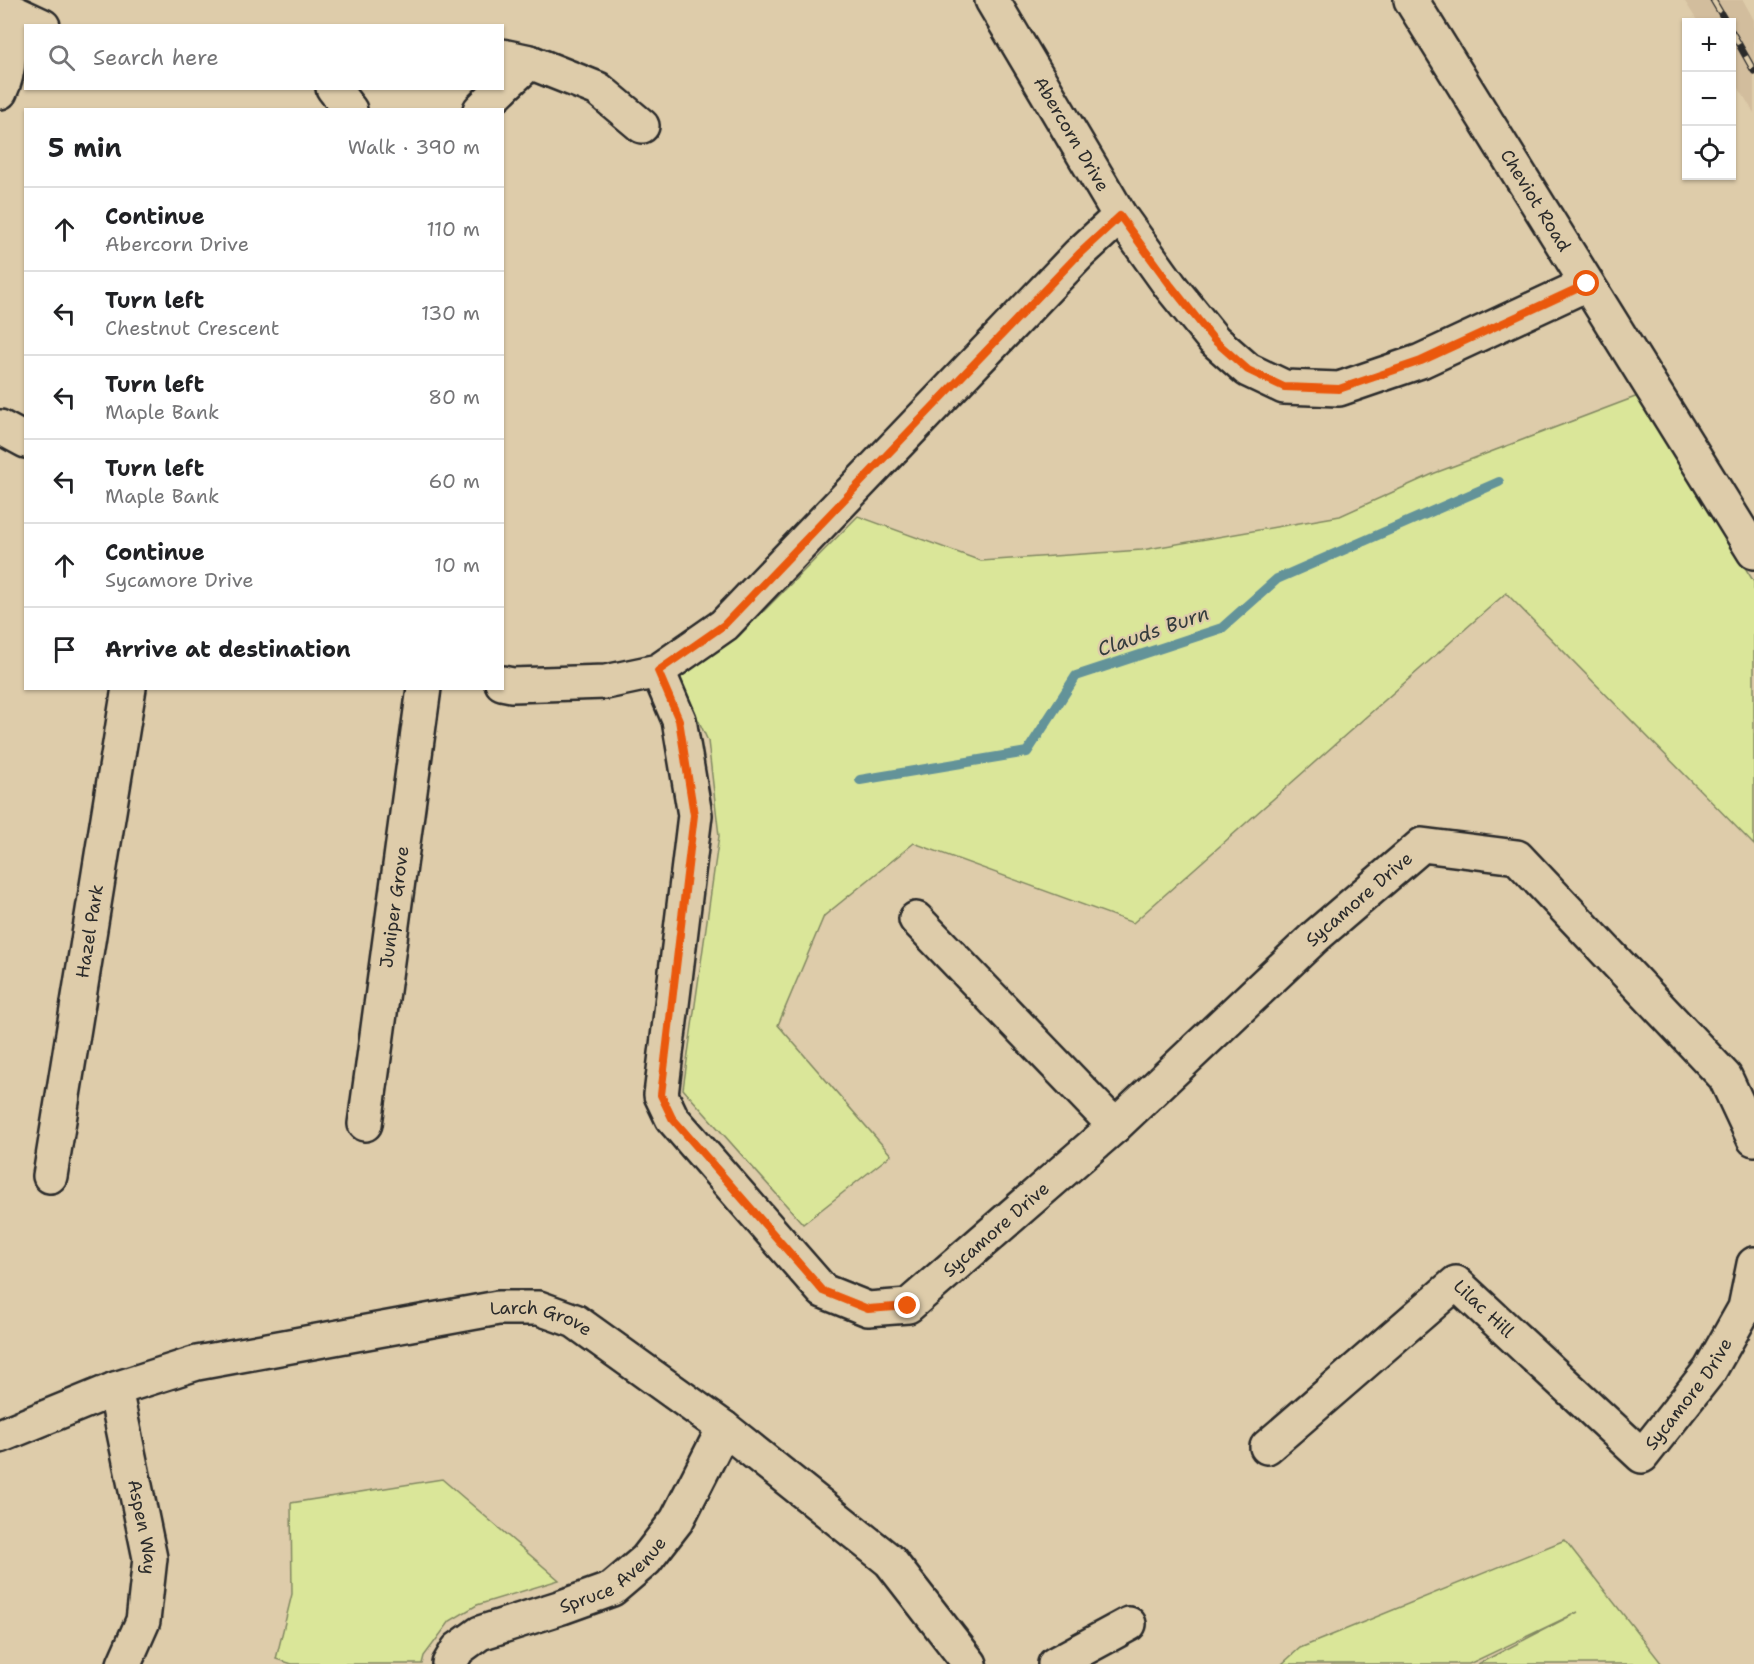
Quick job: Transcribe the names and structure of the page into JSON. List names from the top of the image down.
{
  "streets": {
    "street": [
      "Abercorn Drive",
      "Cheviot Road",
      "Sycamore Drive",
      "Juniper Grove",
      "Hazel Park",
      "Lilac Hill",
      "Larch Grove",
      "Aspen Way",
      "Spruce Avenue"
    ]
  },
  "crossings": [
    ["Abercorn Drive", "Cheviot Road"],
    ["Sycamore Drive", "Lilac Hill"],
    ["Larch Grove", "Aspen Way"],
    ["Larch Grove", "Spruce Avenue"]
  ],
  "water": ["Clauds Burn"],
  "page": {
    "map_buttons": ["+", "−"],
    "search": "Search here",
    "heading": ["5 min", "Walk · 390 m"],
    "list": [
      ["Continue", "Abercorn Drive", "110 m"],
      ["Turn left", "Chestnut Crescent", "130 m"],
      ["Turn left", "Maple Bank", "80 m"],
      ["Turn left", "Maple Bank", "60 m"],
      ["Continue", "Sycamore Drive", "10 m"],
      "Arrive at destination"
    ]
  }
}
